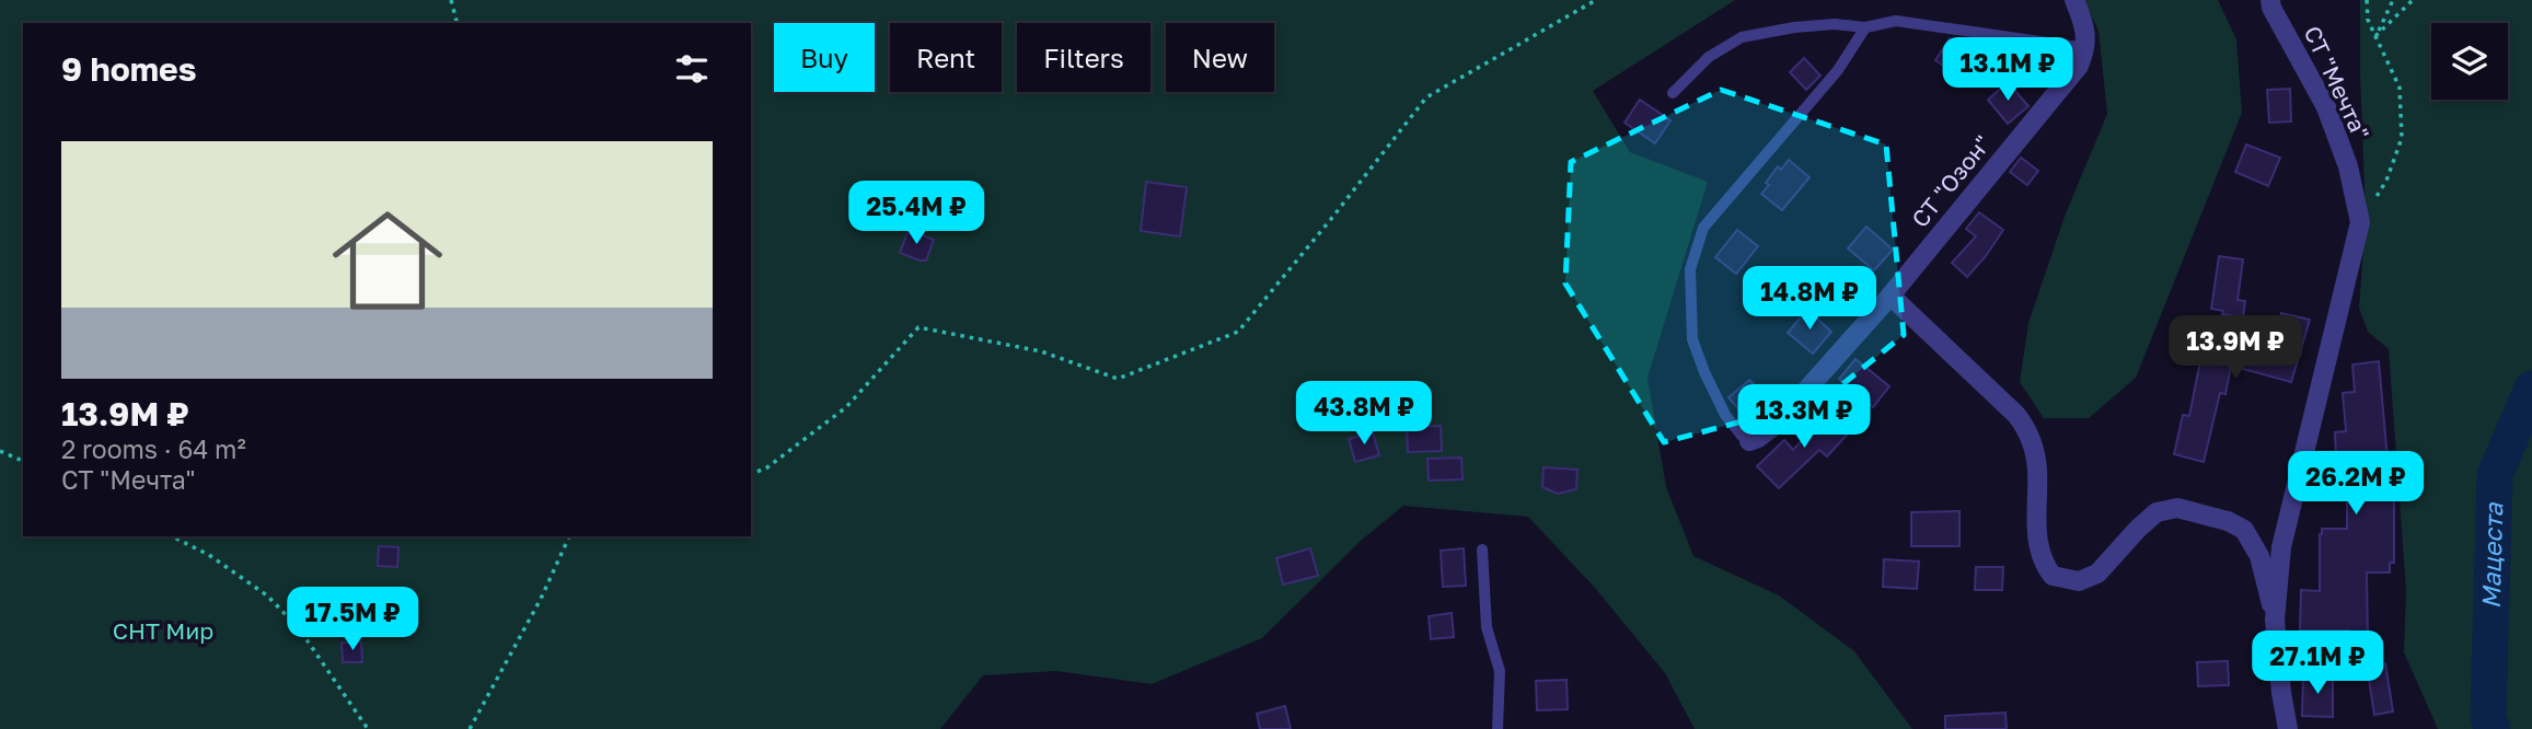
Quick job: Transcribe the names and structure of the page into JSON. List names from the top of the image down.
{
  "streets": {
    "street": ["СТ \"Мечта\"", "СТ \"Озон\""]
  },
  "water": ["Мацеста"],
  "parks": ["СНТ Мир"],
  "page": {
    "chip": [
      "Buy",
      "Rent",
      "Filters",
      "New"
    ],
    "heading": "9 homes",
    "price": [
      "13.1M ₽",
      "25.4M ₽",
      "14.8M ₽",
      "13.9M ₽",
      "43.8M ₽",
      "13.3M ₽",
      "26.2M ₽",
      "17.5M ₽",
      "27.1M ₽"
    ],
    "list": [
      {
        "name": "13.9M ₽",
        "note": "2 rooms · 64 m² · СТ \"Мечта\""
      }
    ]
  }
}
